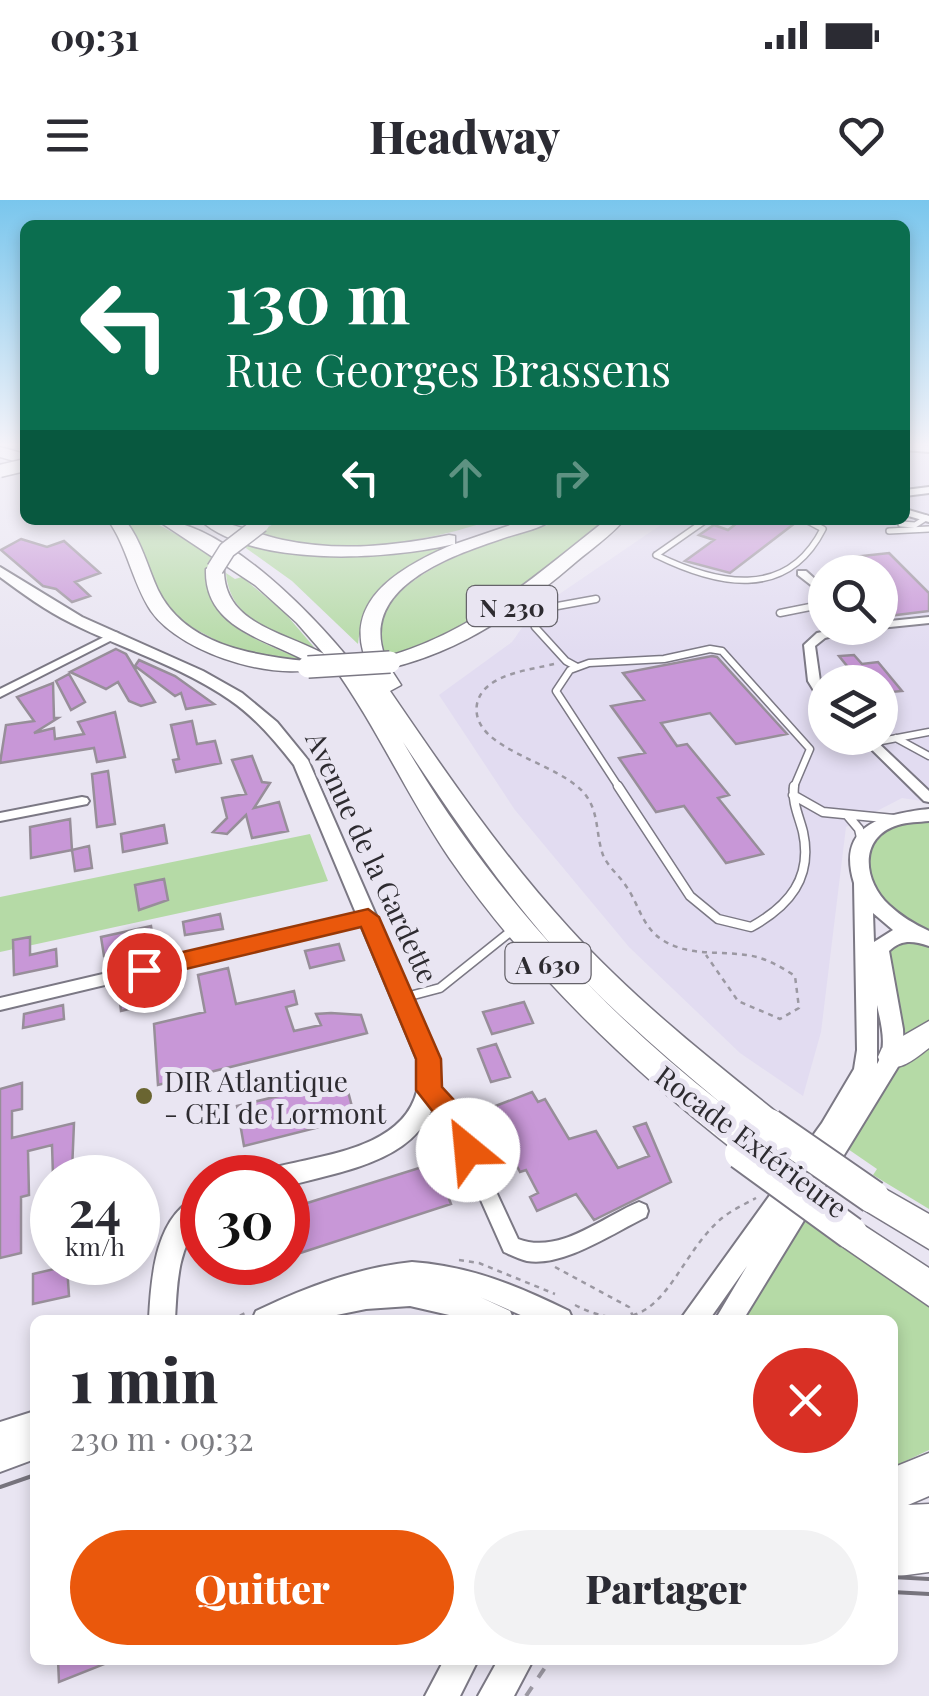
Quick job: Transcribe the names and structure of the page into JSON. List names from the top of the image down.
{
  "streets": {
    "highway": ["N 230", "A 630", "Rocade Extérieure"],
    "main road": ["Avenue de la Gardette"]
  },
  "crossings": [
    ["N 230", "A 630"],
    ["A 630", "Rocade Extérieure"]
  ],
  "places": ["DIR Atlantique - CEI de Lormont"],
  "page": {
    "status": "09:31",
    "header": "Headway",
    "turn": ["130 m", "Rue Georges Brassens"],
    "speed": "24 km/h",
    "limit": "30",
    "heading": ["1 min", "230 m · 09:32"],
    "buttons": ["Quitter", "Partager"]
  }
}
